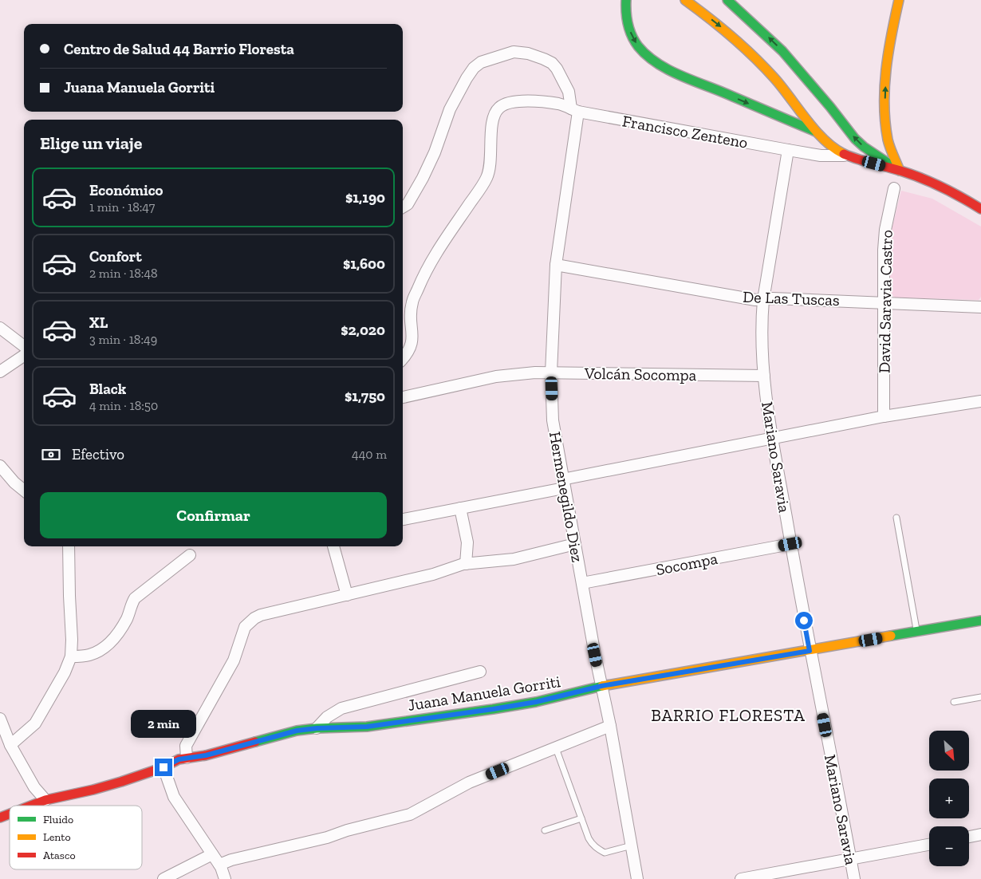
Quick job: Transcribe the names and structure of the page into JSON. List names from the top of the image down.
{
  "streets": {
    "main road": ["Juana Manuela Gorriti"],
    "street": [
      "Francisco Zenteno",
      "De Las Tuscas",
      "David Saravia Castro",
      "Volcán Socompa",
      "Mariano Saravia",
      "Hermenegildo Diez",
      "Socompa"
    ]
  },
  "crossings": [
    ["Francisco Zenteno", "Mariano Saravia"],
    ["Francisco Zenteno", "Hermenegildo Diez"],
    ["De Las Tuscas", "David Saravia Castro"],
    ["De Las Tuscas", "Mariano Saravia"],
    ["De Las Tuscas", "Hermenegildo Diez"],
    ["Volcán Socompa", "Mariano Saravia"],
    ["Volcán Socompa", "Hermenegildo Diez"],
    ["Mariano Saravia", "Socompa"],
    ["Mariano Saravia", "Juana Manuela Gorriti"],
    ["Hermenegildo Diez", "Socompa"],
    ["Hermenegildo Diez", "Juana Manuela Gorriti"]
  ],
  "districts": ["BARRIO FLORESTA"],
  "legend": ["Fluido", "Lento", "Atasco"],
  "north": "bottom right",
  "page": {
    "banner": ["Centro de Salud 44 Barrio Floresta", "Juana Manuela Gorriti"],
    "heading": "Elige un viaje",
    "list": [
      {
        "name": "Económico",
        "note": "1 min · 18:47",
        "value": "$1,190"
      },
      {
        "name": "Confort",
        "note": "2 min · 18:48",
        "value": "$1,600"
      },
      {
        "name": "XL",
        "note": "3 min · 18:49",
        "value": "$2,020"
      },
      {
        "name": "Black",
        "note": "4 min · 18:50",
        "value": "$1,750"
      }
    ],
    "pay": ["Efectivo", "440 m"],
    "buttons": "Confirmar",
    "bubble": "2 min",
    "map_buttons": ["+", "−"]
  }
}
